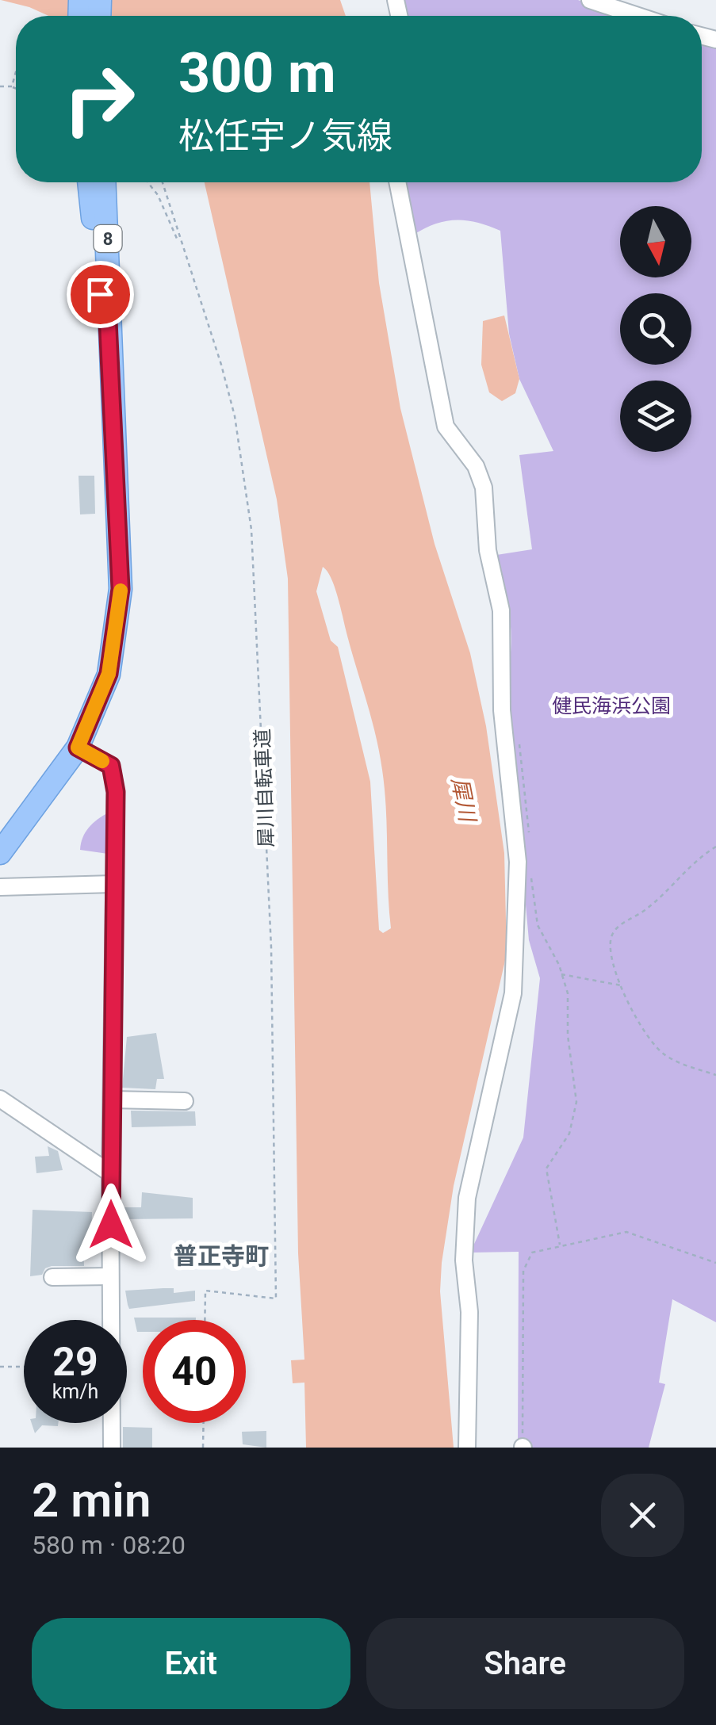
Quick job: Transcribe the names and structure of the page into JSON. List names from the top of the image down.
{
  "streets": {
    "main road": ["8"],
    "path": ["犀川自転車道"]
  },
  "districts": ["普正寺町"],
  "water": ["犀川"],
  "parks": ["健民海浜公園"],
  "north": "bottom",
  "page": {
    "turn": ["300 m", "松任宇ノ気線"],
    "speed": "29 km/h",
    "limit": "40",
    "heading": ["2 min", "580 m · 08:20"],
    "buttons": ["Exit", "Share"]
  }
}
